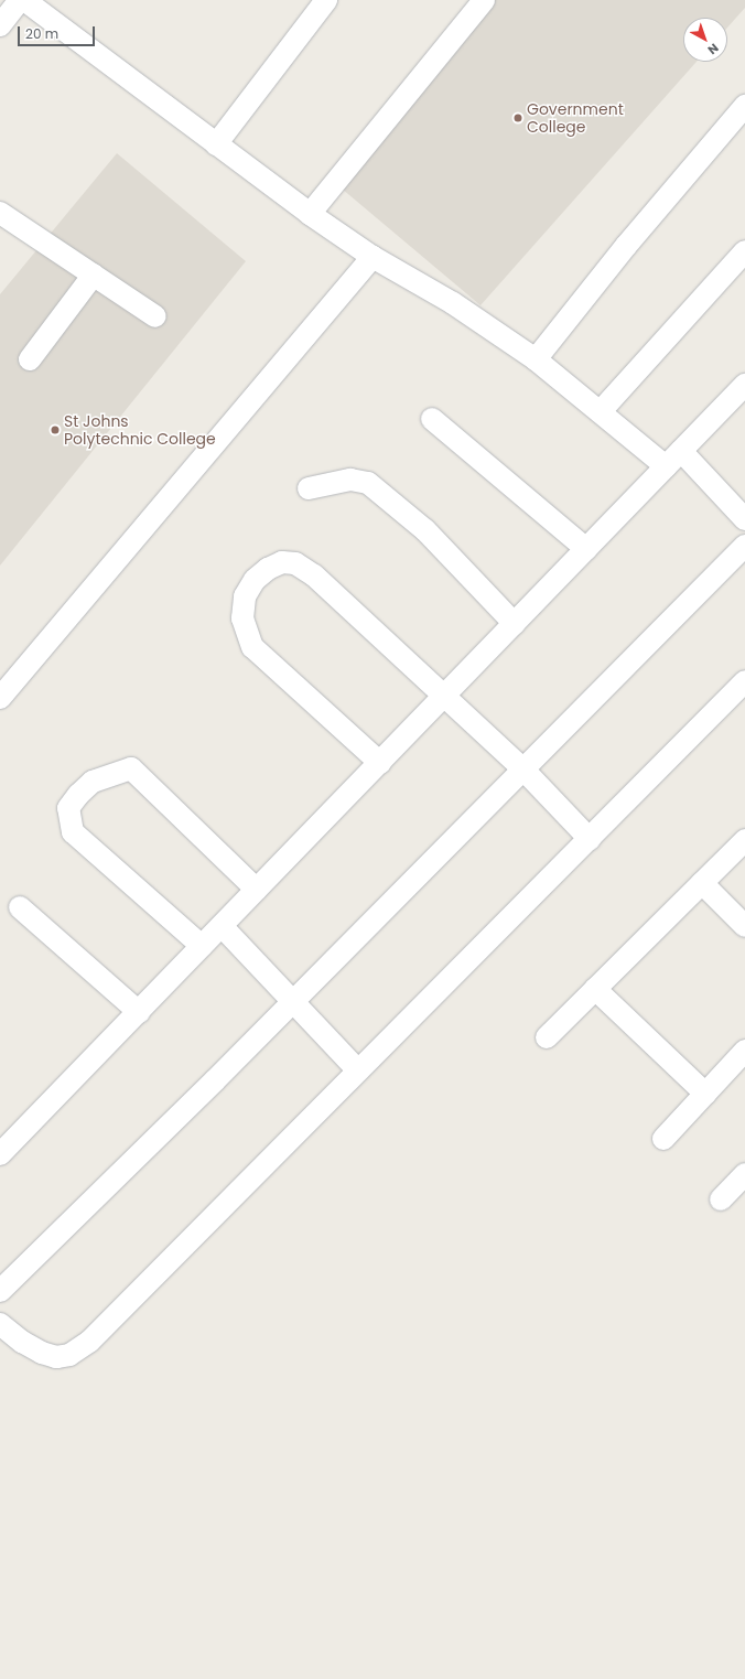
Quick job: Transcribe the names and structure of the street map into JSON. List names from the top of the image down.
{
  "places": ["Government College", "St Johns Polytechnic College"],
  "scale_bar": "20 m",
  "north": "bottom right"
}
